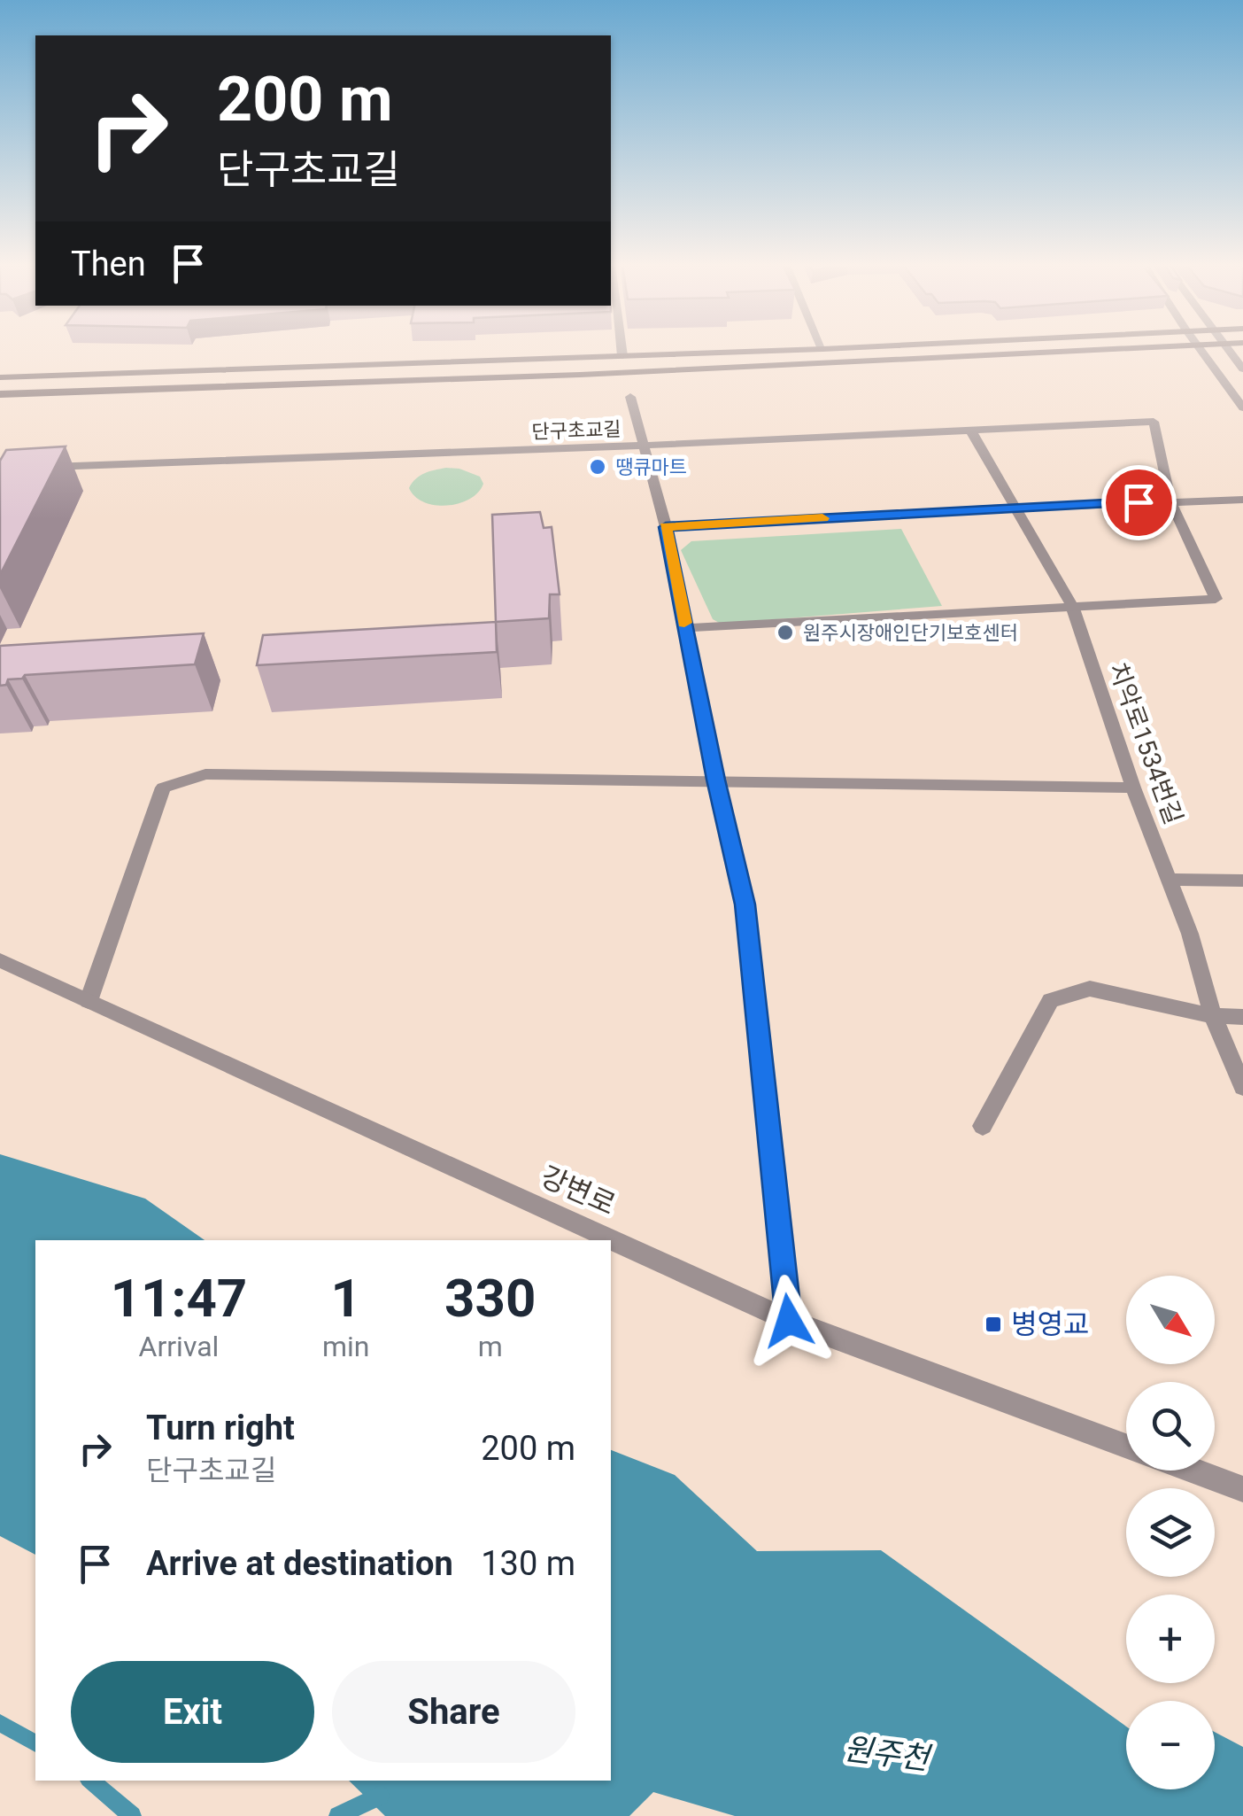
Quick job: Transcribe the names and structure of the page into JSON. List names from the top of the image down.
{
  "streets": {
    "street": ["단구초교길", "치악로1534번길", "강변로"]
  },
  "crossings": [
    ["단구초교길", "치악로1534번길"]
  ],
  "water": ["원주천"],
  "places": {
    "other": ["땡큐마트", "원주시장애인단기보호센터"],
    "transit": ["병영교"]
  },
  "north": "bottom right",
  "page": {
    "turn": ["200 m", "단구초교길"],
    "then": "Then",
    "eta": [
      "11:47",
      "Arrival",
      "1",
      "min",
      "330",
      "m"
    ],
    "map_buttons": ["+", "−"],
    "list": [
      {
        "name": "Turn right",
        "note": "단구초교길",
        "value": "200 m"
      },
      {
        "name": "Arrive at destination",
        "value": "130 m"
      }
    ],
    "buttons": ["Exit", "Share"]
  }
}
